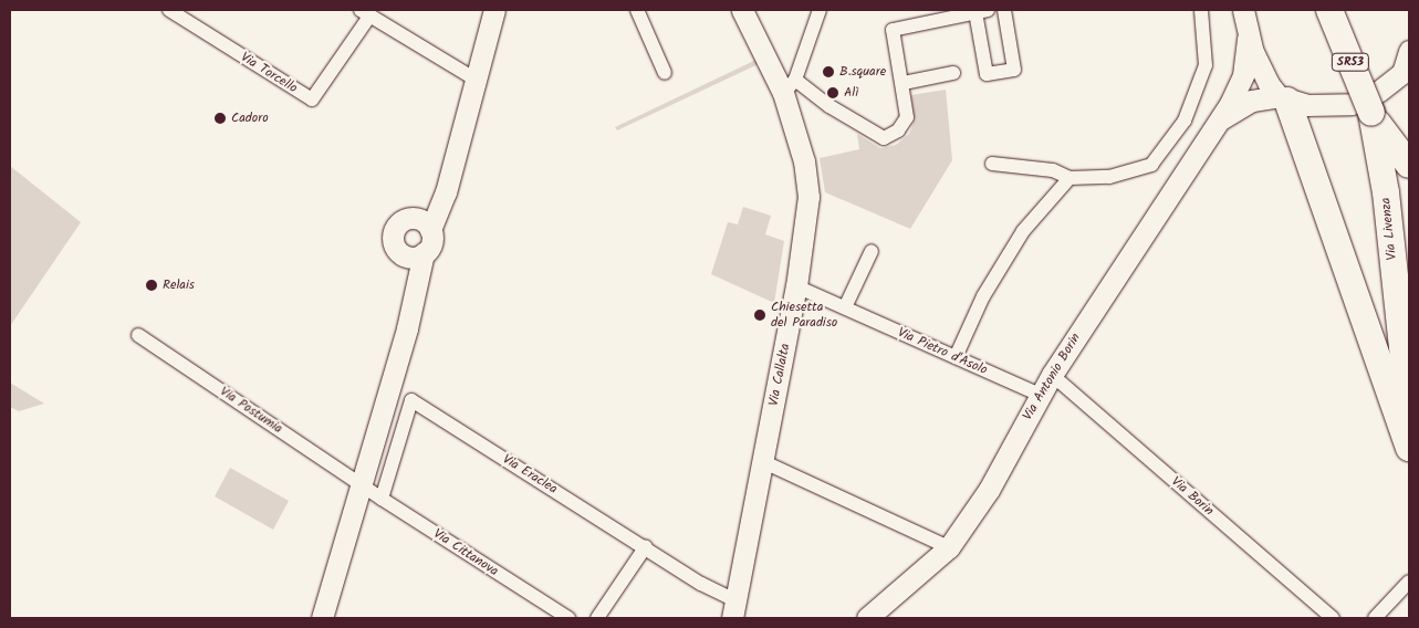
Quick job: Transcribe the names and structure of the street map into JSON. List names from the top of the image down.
{
  "streets": {
    "highway": ["SR53", "Via Livenza"],
    "street": [
      "Via Torcello",
      "Via Pietro d'Asolo",
      "Via Callalta",
      "Via Antonio Borin",
      "Via Postumia",
      "Via Eraclea",
      "Via Borin",
      "Via Cittanova"
    ]
  },
  "crossings": [
    ["SR53", "Via Livenza"],
    ["Via Pietro d'Asolo", "Via Callalta"],
    ["Via Pietro d'Asolo", "Via Antonio Borin"],
    ["Via Callalta", "Via Eraclea"],
    ["Via Antonio Borin", "Via Borin"],
    ["Via Postumia", "Via Cittanova"],
    ["Via Eraclea", "Via Cittanova"]
  ],
  "places": [
    "B.square",
    "Alì",
    "Cadoro",
    "Relais",
    "Chiesetta del Paradiso"
  ]
}
